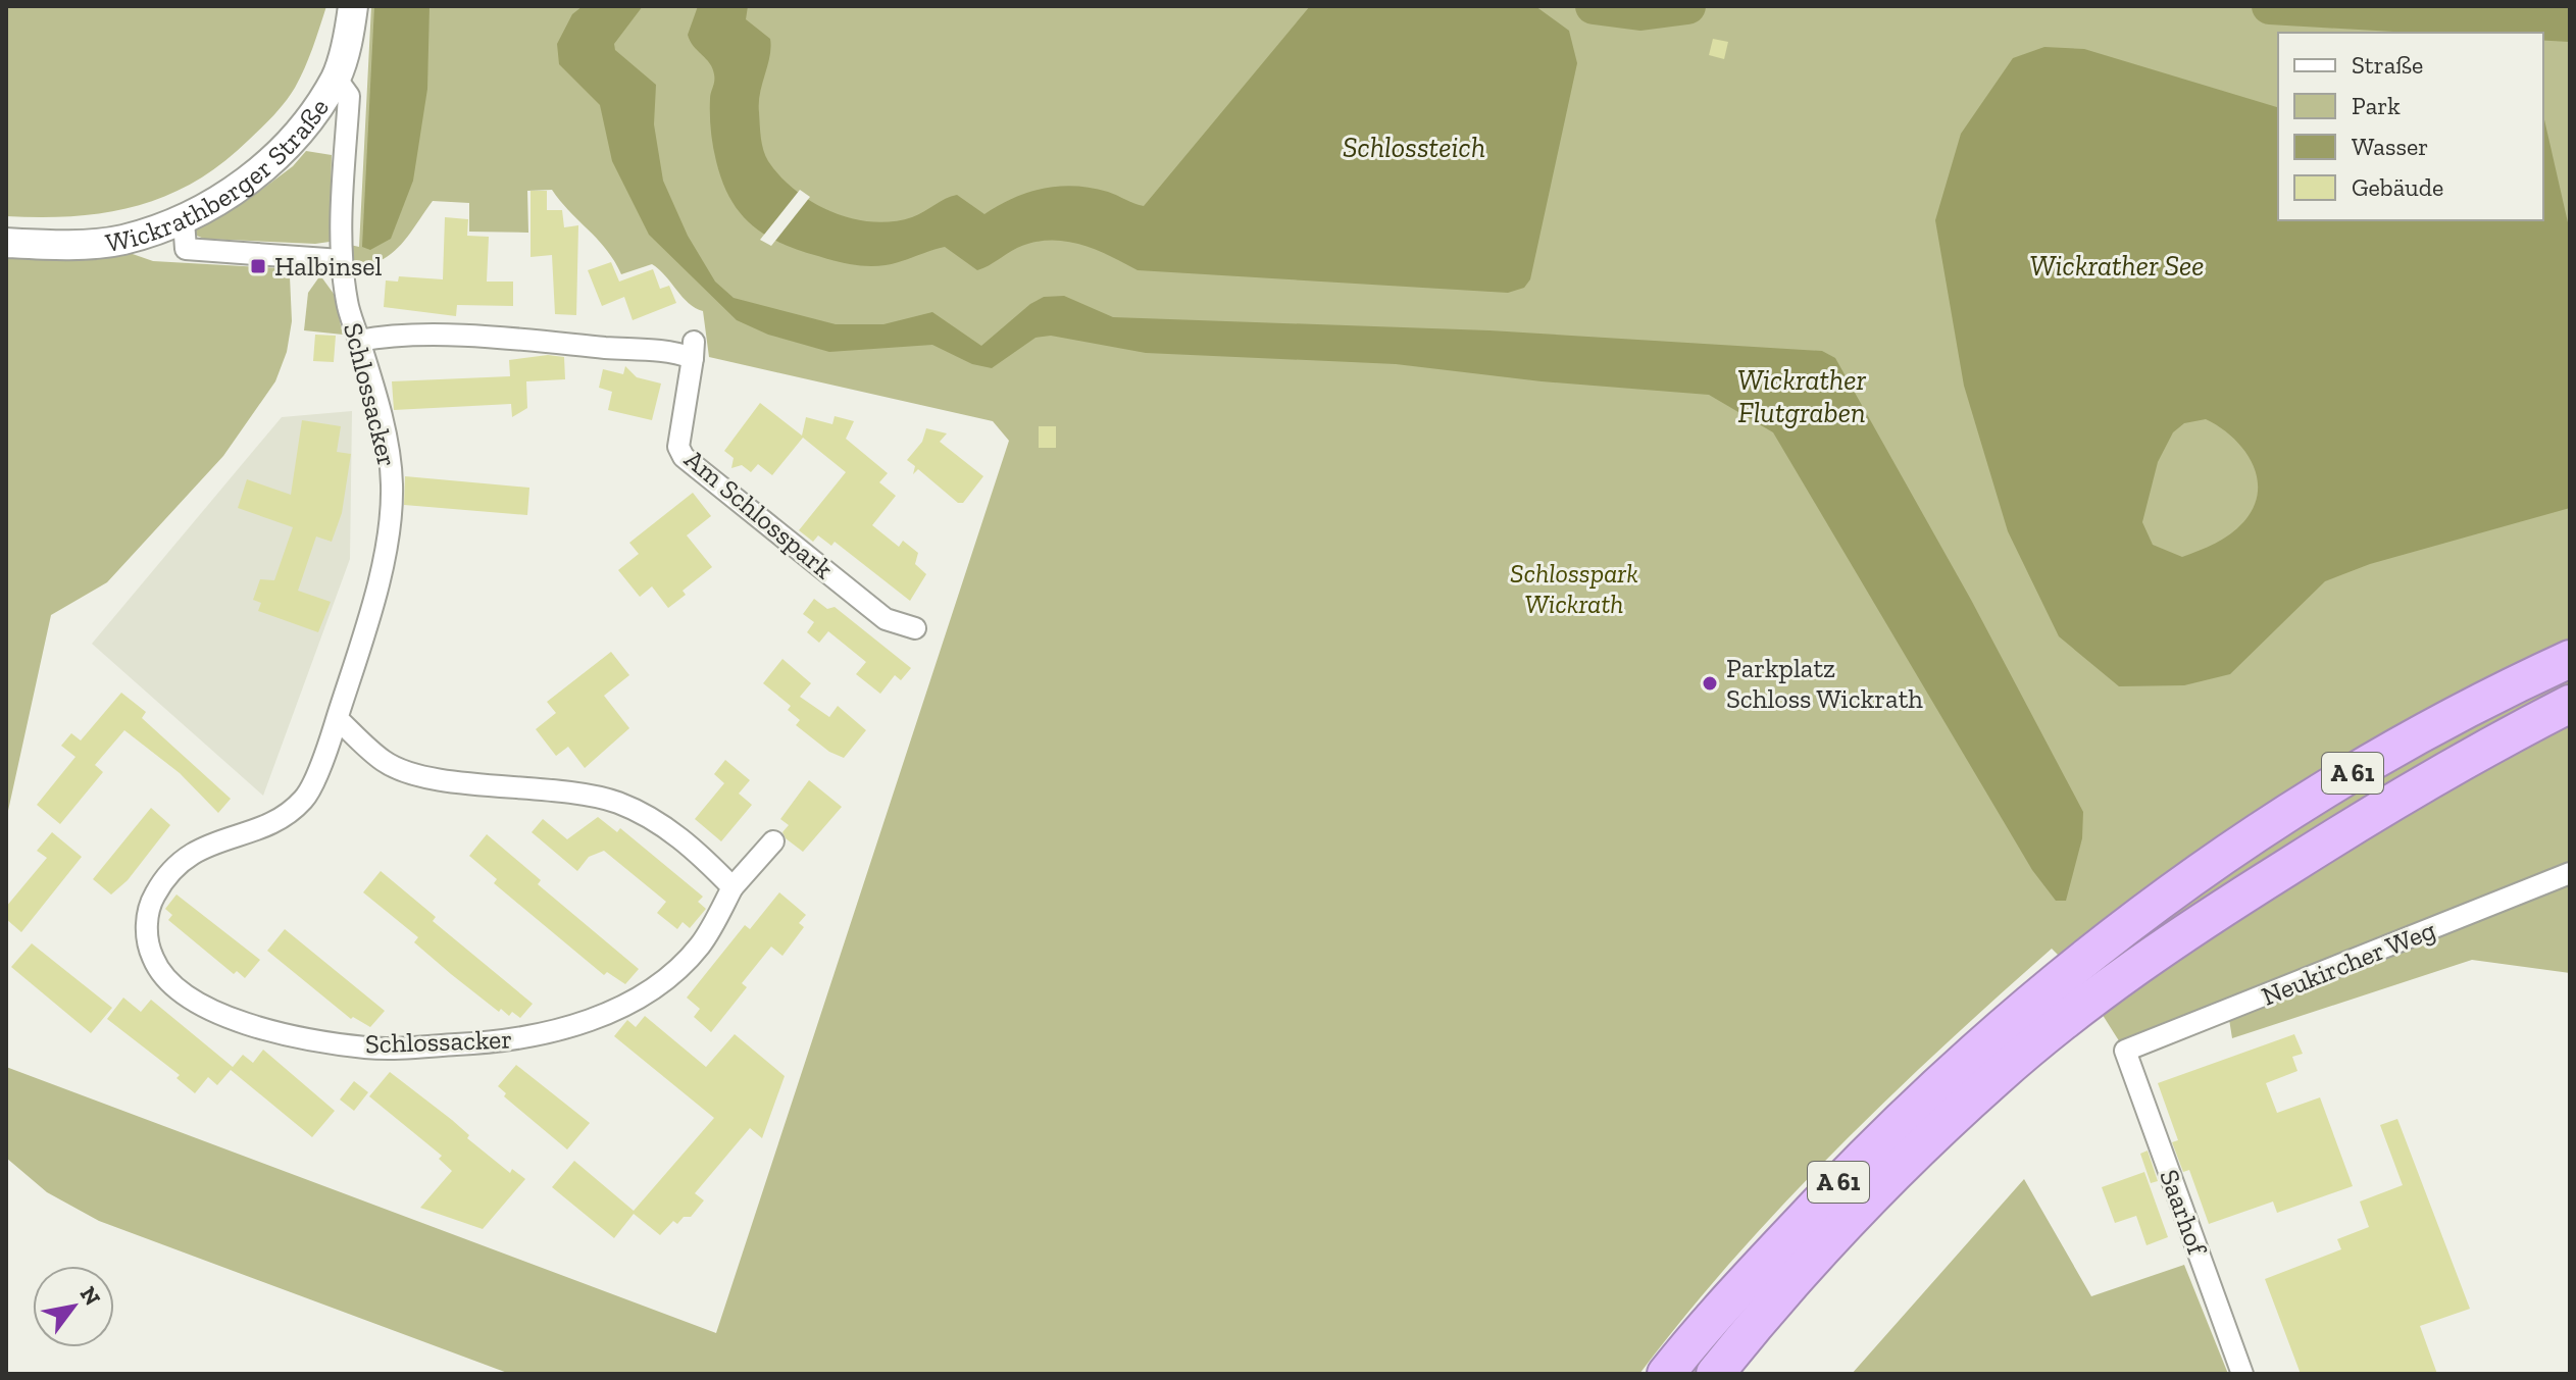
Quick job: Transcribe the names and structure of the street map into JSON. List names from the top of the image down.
{
  "streets": {
    "highway": ["A 61"],
    "main road": ["Wickrathberger Straße"],
    "street": [
      "Schlossacker",
      "Am Schlosspark",
      "Neukircher Weg",
      "Saarhof"
    ]
  },
  "crossings": [
    ["Wickrathberger Straße", "Schlossacker"],
    ["Schlossacker", "Am Schlosspark"],
    ["Neukircher Weg", "Saarhof"]
  ],
  "water": ["Schlossteich", "Wickrather See", "Wickrather Flutgraben"],
  "parks": ["Schlosspark Wickrath"],
  "places": {
    "transit": ["Halbinsel"],
    "other": ["Parkplatz Schloss Wickrath"]
  },
  "legend": [
    "Straße",
    "Park",
    "Wasser",
    "Gebäude"
  ],
  "north": "top right"
}
